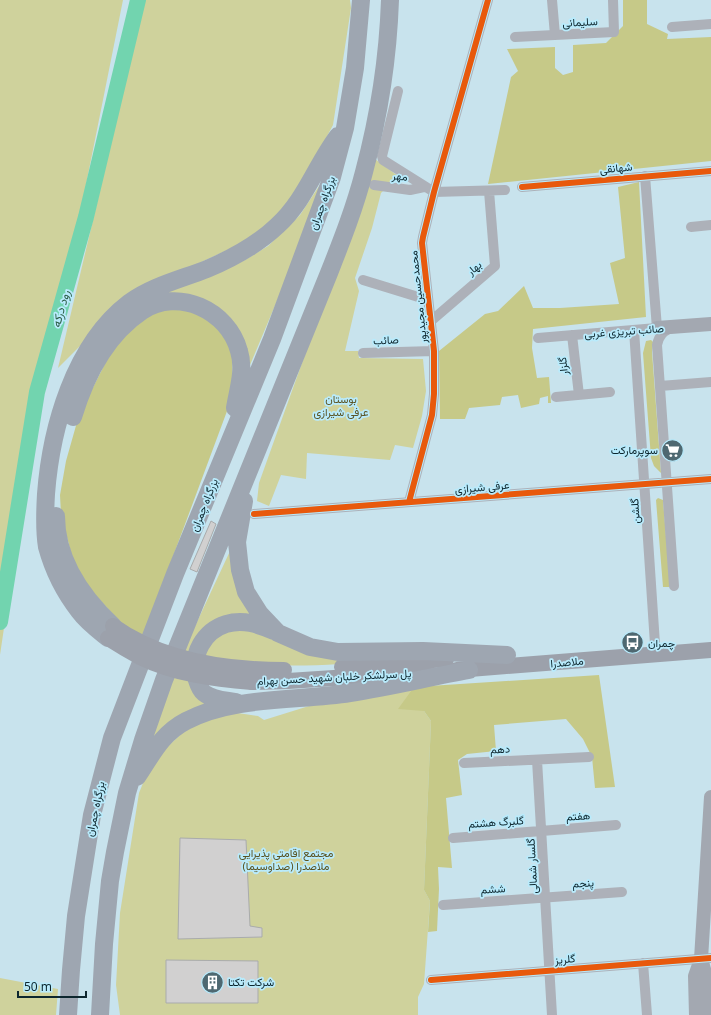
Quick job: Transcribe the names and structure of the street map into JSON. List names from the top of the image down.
{
  "streets": {
    "highway": ["بزرگراه چمران"],
    "main road": ["ملاصدرا", "پل سرلشکر خلبان شهید حسن بهرام"],
    "street": [
      "سلیمانی",
      "شهانقی",
      "مهر",
      "بهار",
      "محمدحسین مجیدپور",
      "صائب تبریزی غربی",
      "صائب",
      "گلزار",
      "عرفی شیرازی",
      "گلشن",
      "دهم",
      "هفتم",
      "گلبرگ هشتم",
      "گلسار شمالی",
      "پنجم",
      "ششم",
      "گلریز"
    ]
  },
  "crossings": [
    ["بهار", "محمدحسین مجیدپور"],
    ["محمدحسین مجیدپور", "صائب"],
    ["محمدحسین مجیدپور", "عرفی شیرازی"],
    ["صائب تبریزی غربی", "گلزار"],
    ["صائب تبریزی غربی", "گلشن"],
    ["عرفی شیرازی", "گلشن"],
    ["گلشن", "ملاصدرا"],
    ["ملاصدرا", "پل سرلشکر خلبان شهید حسن بهرام"],
    ["دهم", "گلسار شمالی"],
    ["هفتم", "گلبرگ هشتم"],
    ["هفتم", "گلسار شمالی"],
    ["گلبرگ هشتم", "گلسار شمالی"],
    ["گلسار شمالی", "پنجم"],
    ["گلسار شمالی", "ششم"],
    ["گلسار شمالی", "گلریز"],
    ["پنجم", "ششم"]
  ],
  "water": ["رود درکه"],
  "parks": ["بوستان عرفی شیرازی", "مجتمع اقامتی پذیرایی ملاصدرا (صداوسیما)"],
  "places": {
    "supermarket": ["سوپرمارکت"],
    "bus stop": ["چمران"],
    "building": ["شرکت تکتا"]
  },
  "scale_bar": "50 m"
}
